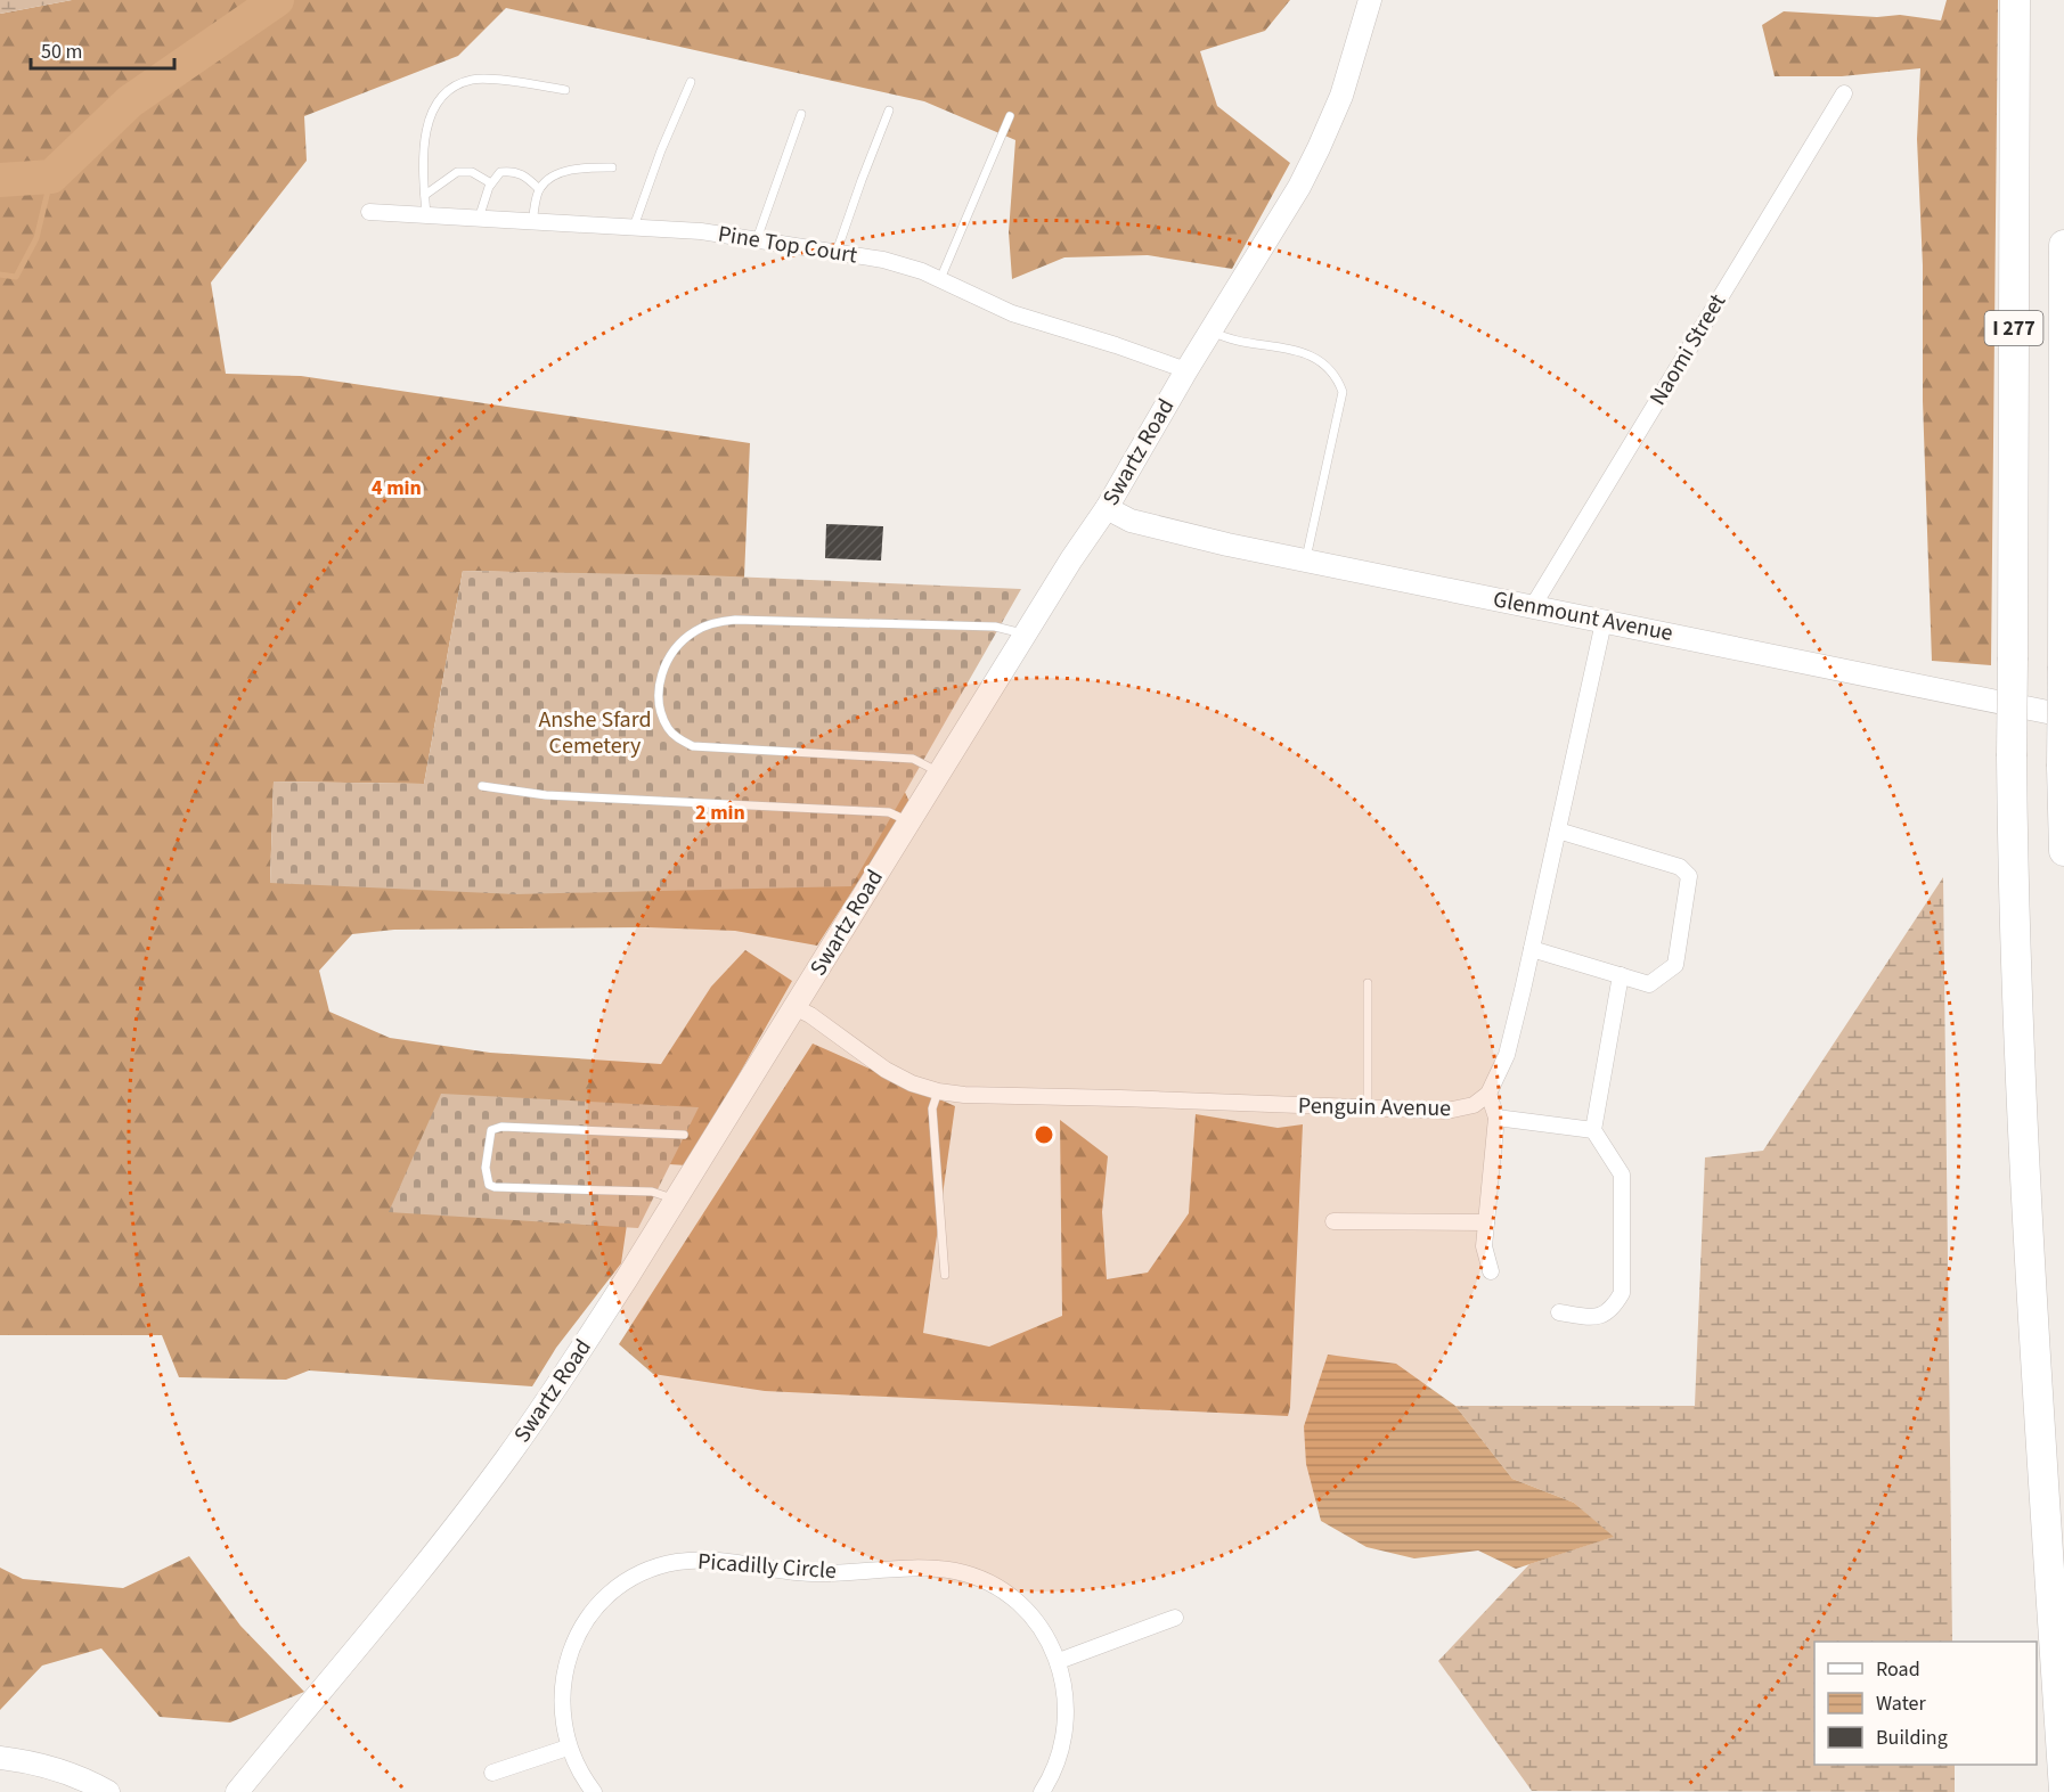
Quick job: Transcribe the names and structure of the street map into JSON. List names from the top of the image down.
{
  "streets": {
    "highway": ["I 277"],
    "street": [
      "Pine Top Court",
      "Naomi Street",
      "Swartz Road",
      "Glenmount Avenue",
      "Penguin Avenue",
      "Picadilly Circle"
    ]
  },
  "crossings": [
    ["Pine Top Court", "Swartz Road"],
    ["Naomi Street", "Glenmount Avenue"],
    ["Swartz Road", "Glenmount Avenue"],
    ["Swartz Road", "Penguin Avenue"]
  ],
  "parks": ["Anshe Sfard Cemetery"],
  "legend": ["Road", "Water", "Building"],
  "scale_bar": "50 m",
  "rings": ["4 min", "2 min"]
}
